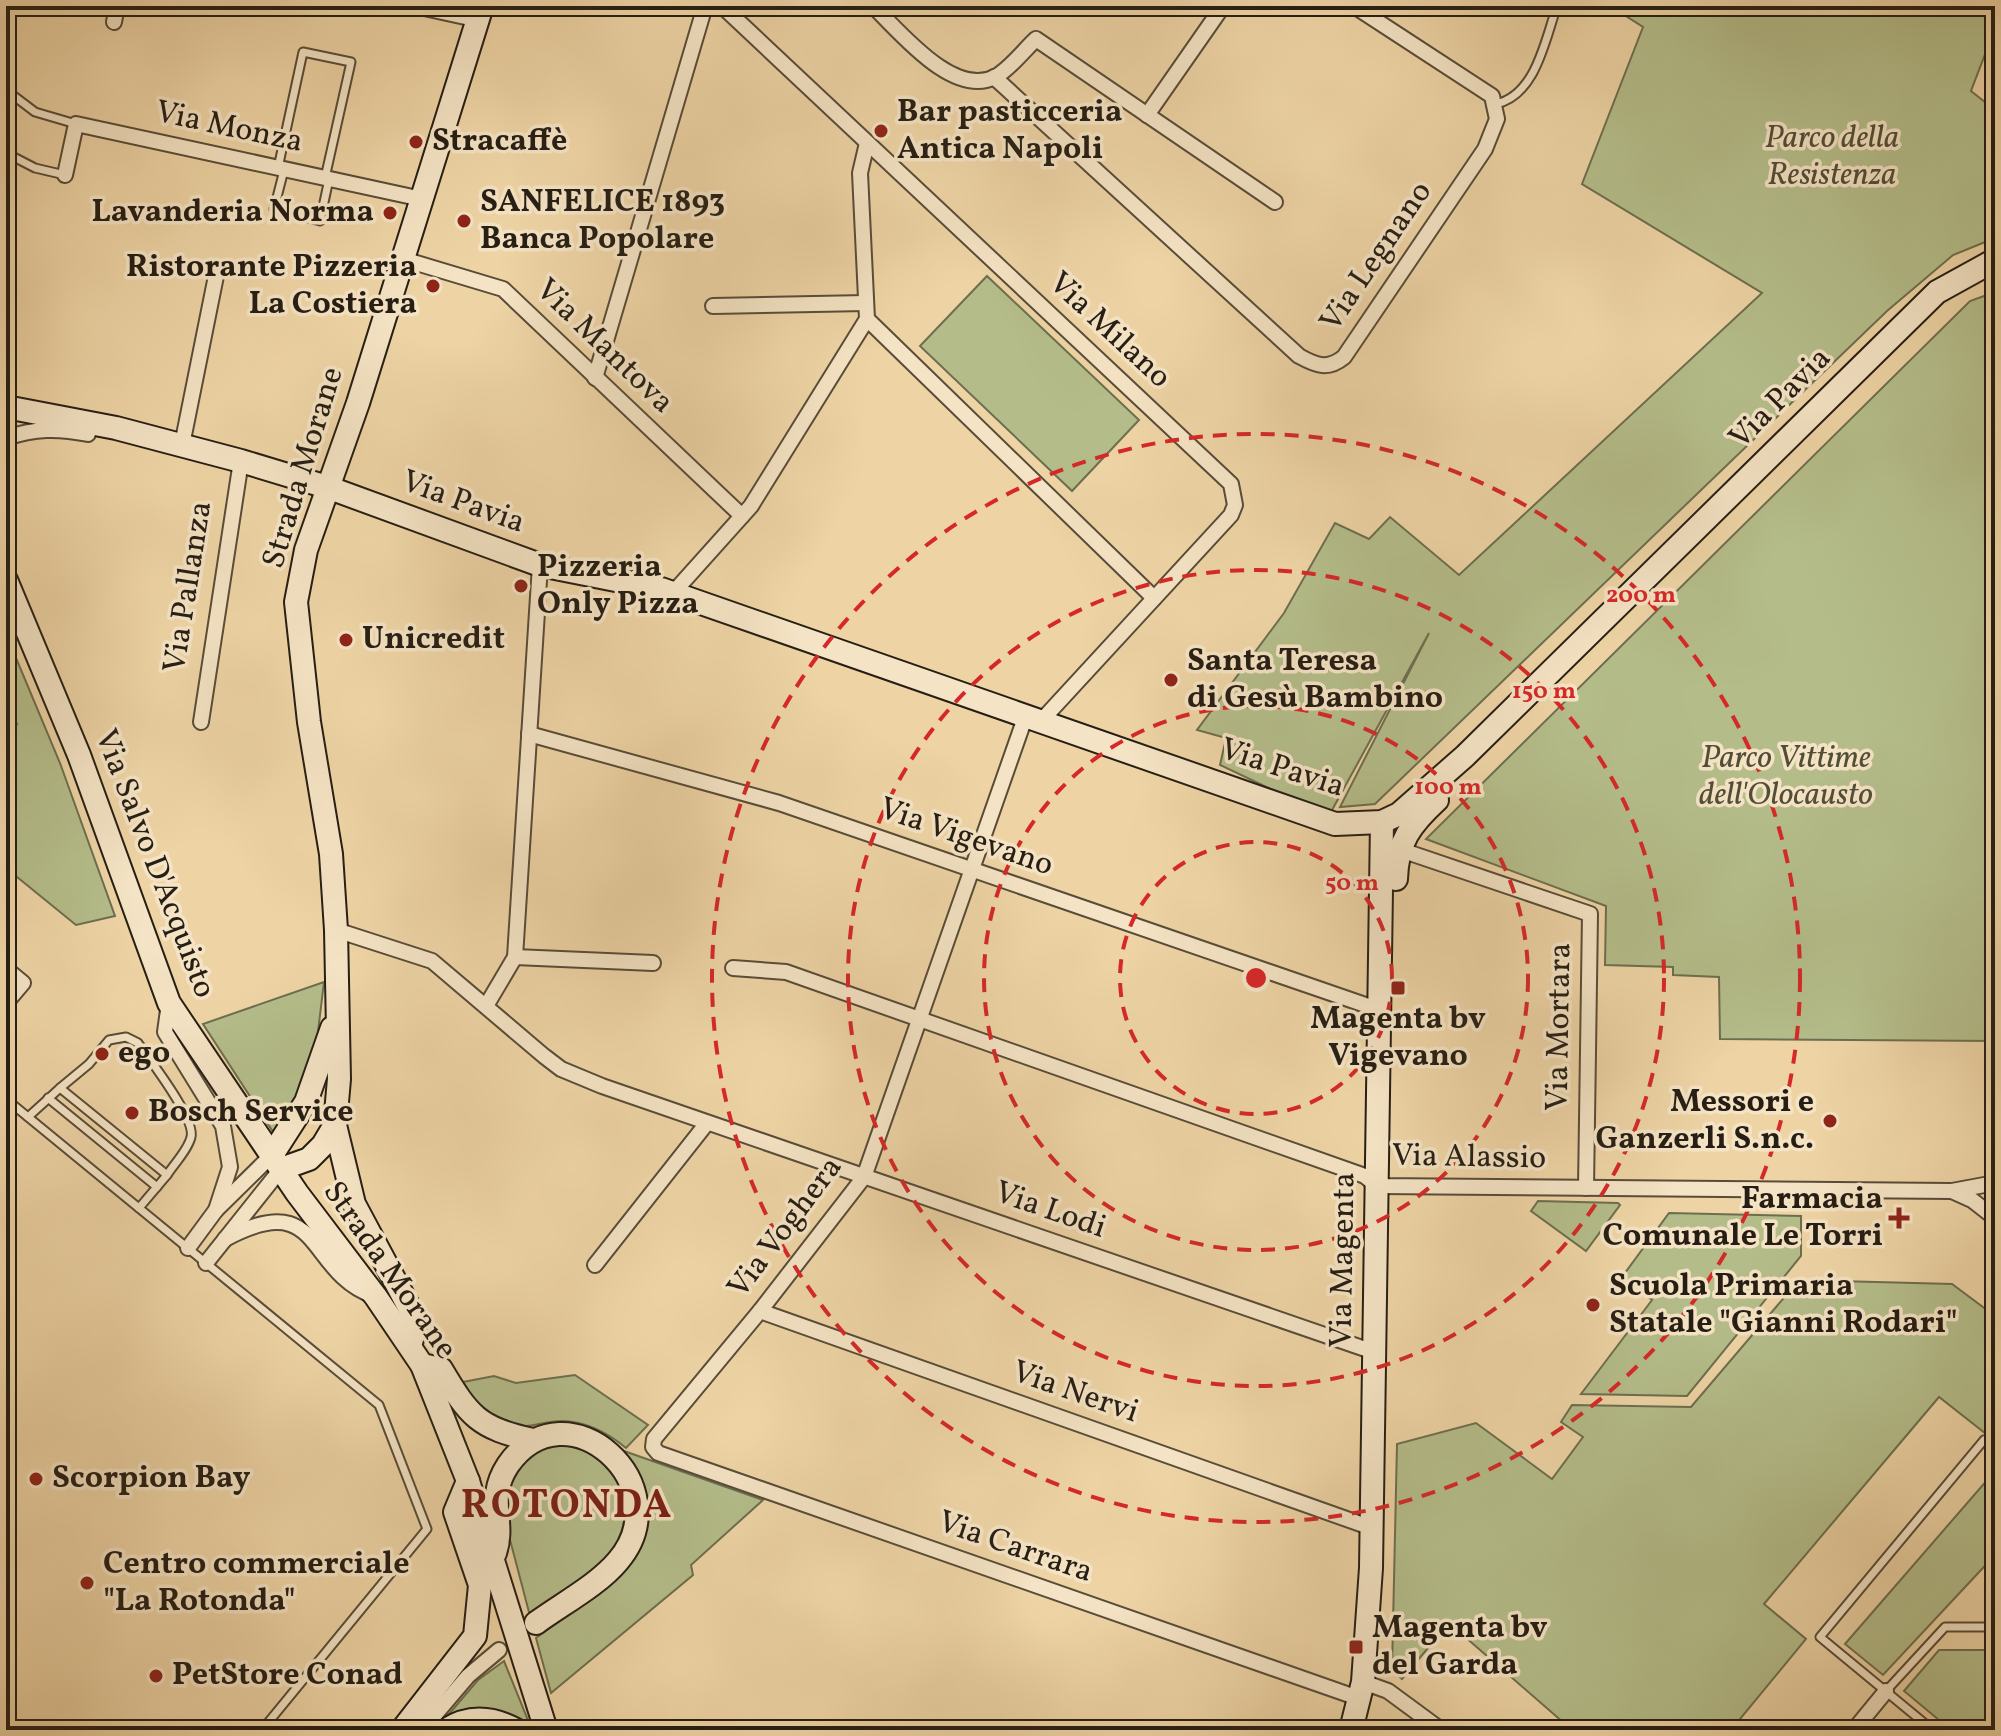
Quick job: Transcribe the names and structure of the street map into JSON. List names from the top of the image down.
{
  "streets": {
    "street": [
      "Via Monza",
      "Via Legnano",
      "Via Milano",
      "Via Mantova",
      "Via Pavia",
      "Strada Morane",
      "Via Pallanza",
      "Via Vigevano",
      "Via Salvo D'Acquisto",
      "Via Mortara",
      "Via Alassio",
      "Via Lodi",
      "Via Voghera",
      "Via Magenta",
      "Via Nervi",
      "Via Carrara"
    ]
  },
  "crossings": [
    ["Via Monza", "Strada Morane"],
    ["Via Milano", "Via Pavia"],
    ["Via Milano", "Via Voghera"],
    ["Via Mantova", "Strada Morane"],
    ["Via Pavia", "Strada Morane"],
    ["Via Pavia", "Via Pallanza"],
    ["Via Pavia", "Via Voghera"],
    ["Via Pavia", "Via Magenta"],
    ["Strada Morane", "Via Pallanza"],
    ["Strada Morane", "Via Salvo D'Acquisto"],
    ["Strada Morane", "Via Lodi"],
    ["Via Vigevano", "Via Voghera"],
    ["Via Vigevano", "Via Magenta"],
    ["Via Mortara", "Via Alassio"],
    ["Via Alassio", "Via Voghera"],
    ["Via Alassio", "Via Magenta"],
    ["Via Lodi", "Via Voghera"],
    ["Via Lodi", "Via Magenta"],
    ["Via Voghera", "Via Nervi"],
    ["Via Voghera", "Via Carrara"],
    ["Via Magenta", "Via Nervi"],
    ["Via Magenta", "Via Carrara"]
  ],
  "districts": ["ROTONDA"],
  "parks": ["Parco della Resistenza", "Parco Vittime dell'Olocausto"],
  "places": {
    "other": [
      "Bar pasticceria Antica Napoli",
      "Stracaffè",
      "Lavanderia Norma",
      "SANFELICE 1893 Banca Popolare",
      "Ristorante Pizzeria La Costiera",
      "Pizzeria Only Pizza",
      "Unicredit",
      "Santa Teresa di Gesù Bambino",
      "ego",
      "Bosch Service",
      "Messori e Ganzerli S.n.c.",
      "Scuola Primaria Statale \"Gianni Rodari\"",
      "Scorpion Bay",
      "Centro commerciale \"La Rotonda\"",
      "PetStore Conad"
    ],
    "transit": ["Magenta bv Vigevano", "Magenta bv del Garda"],
    "health": ["Farmacia Comunale Le Torri"]
  },
  "rings": [
    "200 m",
    "150 m",
    "100 m",
    "50 m"
  ]
}
